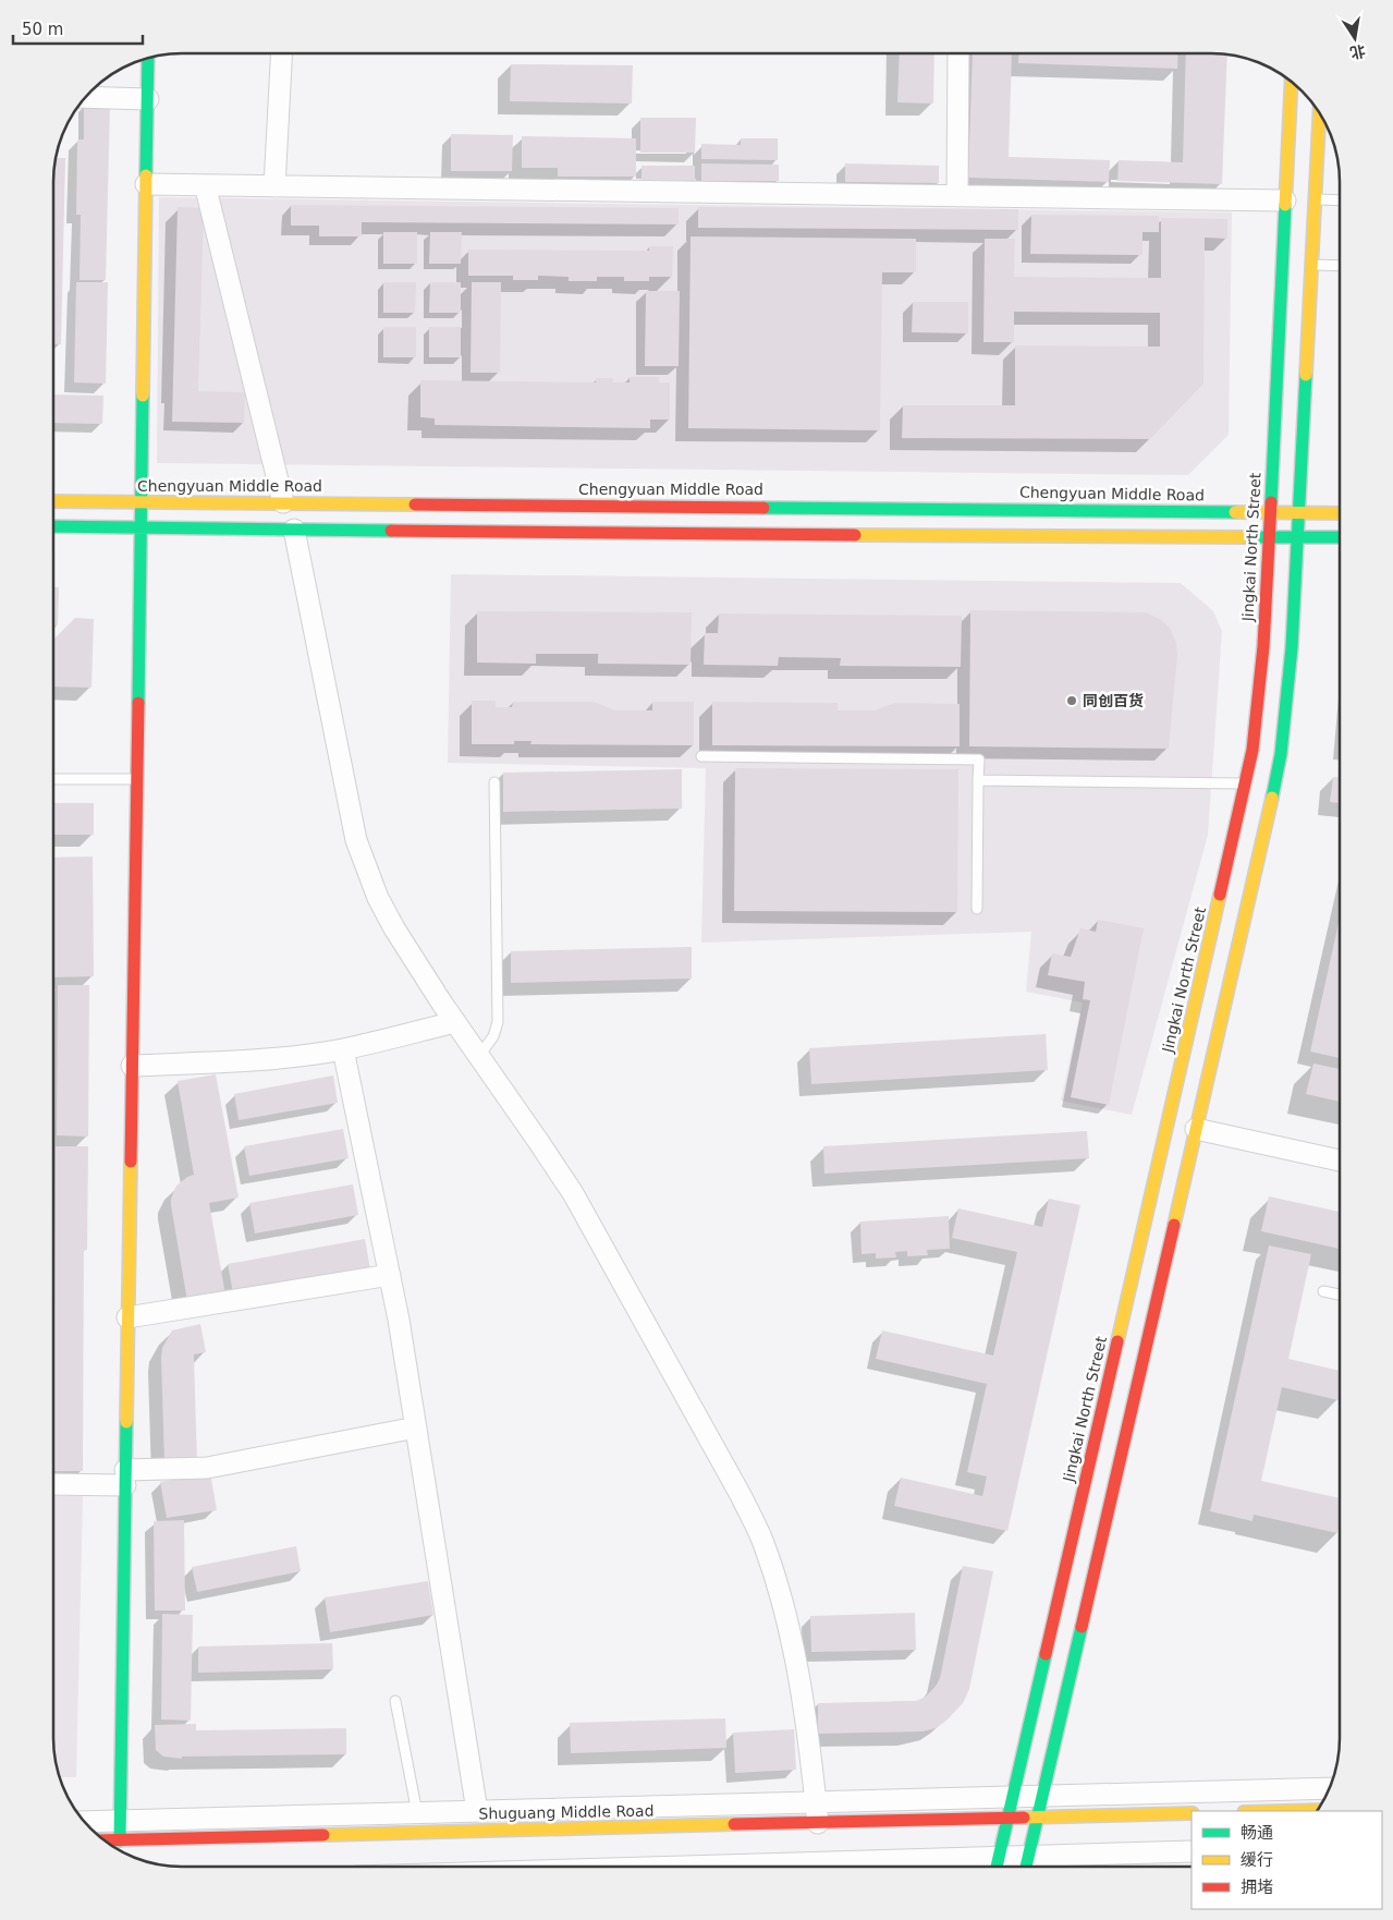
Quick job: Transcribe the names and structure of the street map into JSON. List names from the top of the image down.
{
  "streets": {
    "main road": ["Chengyuan Middle Road", "Jingkai North Street", "Shuguang Middle Road"]
  },
  "crossings": [
    ["Chengyuan Middle Road", "Jingkai North Street"],
    ["Jingkai North Street", "Shuguang Middle Road"]
  ],
  "places": ["同创百货"],
  "legend": ["畅通", "缓行", "拥堵"],
  "scale_bar": "50 m",
  "north": "bottom"
}
